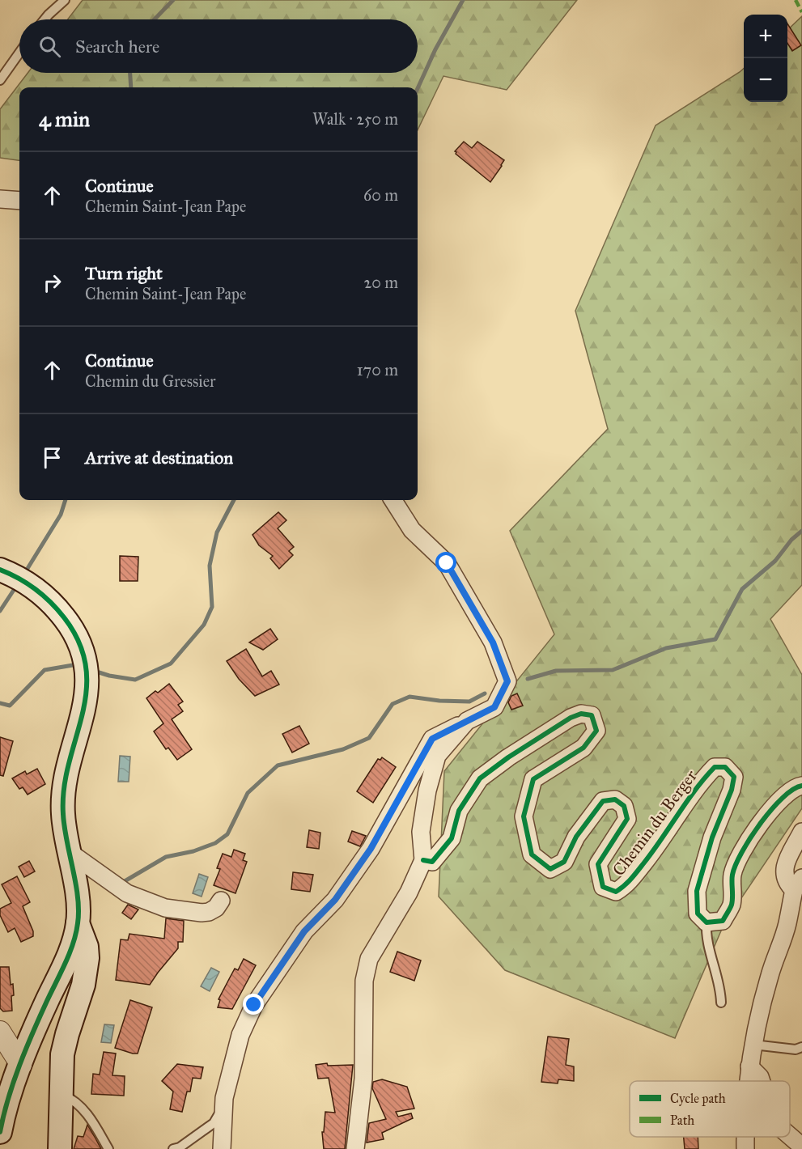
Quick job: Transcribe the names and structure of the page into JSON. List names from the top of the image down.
{
  "streets": {
    "street": ["Chemin du Berger"]
  },
  "legend": ["Cycle path", "Path"],
  "page": {
    "map_buttons": ["+", "−"],
    "search": "Search here",
    "heading": ["4 min", "Walk · 250 m"],
    "list": [
      ["Continue", "Chemin Saint-Jean Pape", "60 m"],
      ["Turn right", "Chemin Saint-Jean Pape", "20 m"],
      ["Continue", "Chemin du Gressier", "170 m"],
      "Arrive at destination"
    ]
  }
}
